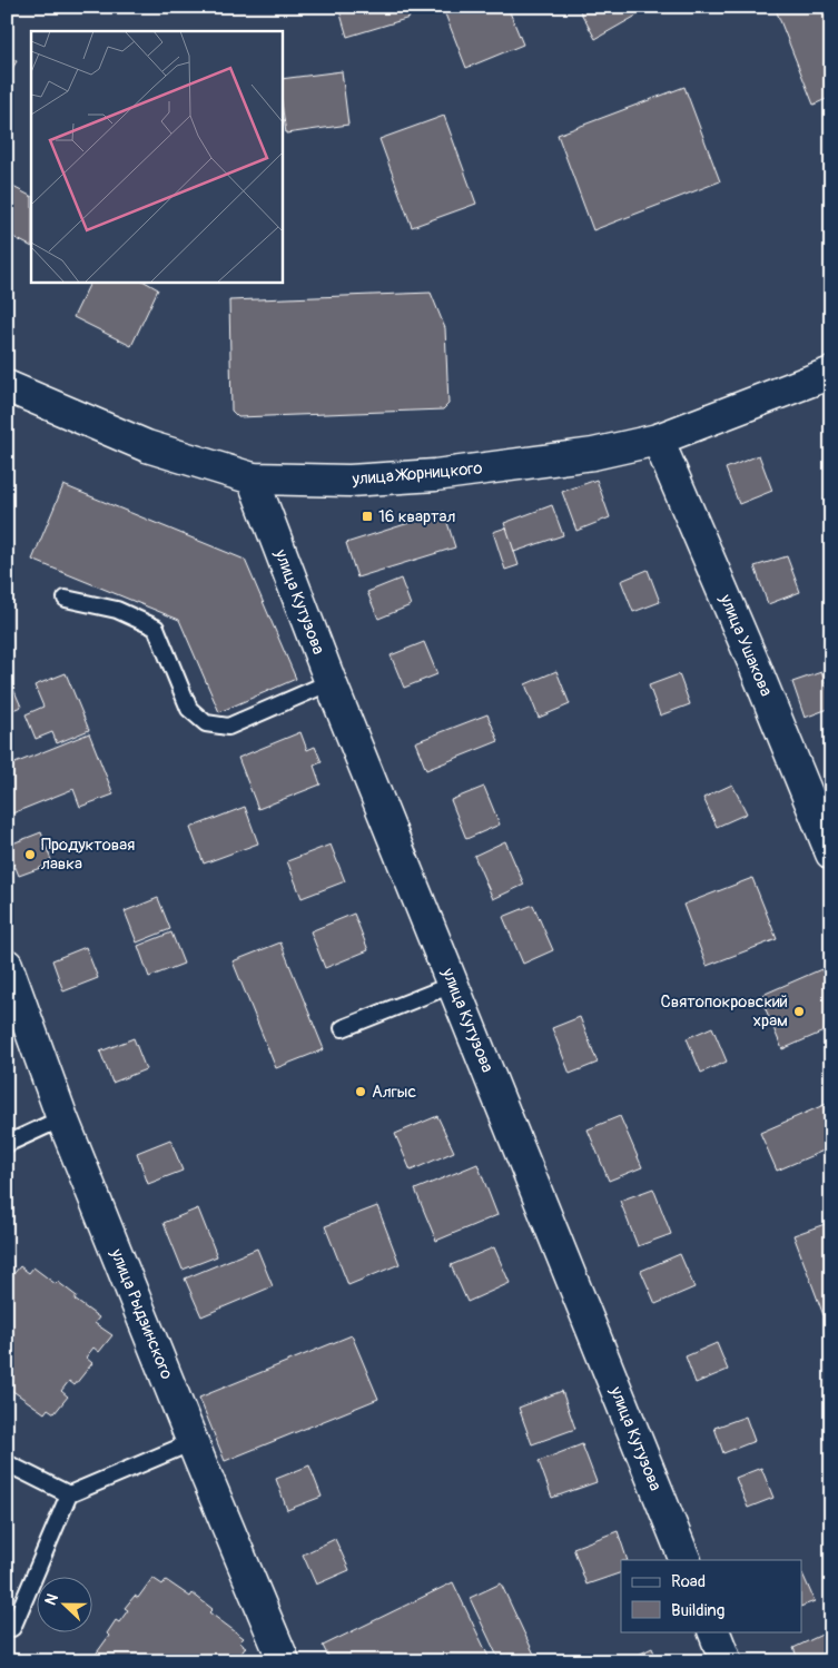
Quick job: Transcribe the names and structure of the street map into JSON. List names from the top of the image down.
{
  "streets": {
    "street": [
      "улица Жорницкого",
      "улица Кутузова",
      "улица Ушакова",
      "улица Рыдзинского"
    ]
  },
  "crossings": [
    ["улица Жорницкого", "улица Кутузова"],
    ["улица Жорницкого", "улица Ушакова"]
  ],
  "places": {
    "transit": ["16 квартал"],
    "other": ["Продуктовая лавка", "Святопокровский храм", "Алгыс"]
  },
  "legend": ["Road", "Building"],
  "north": "left"
}
